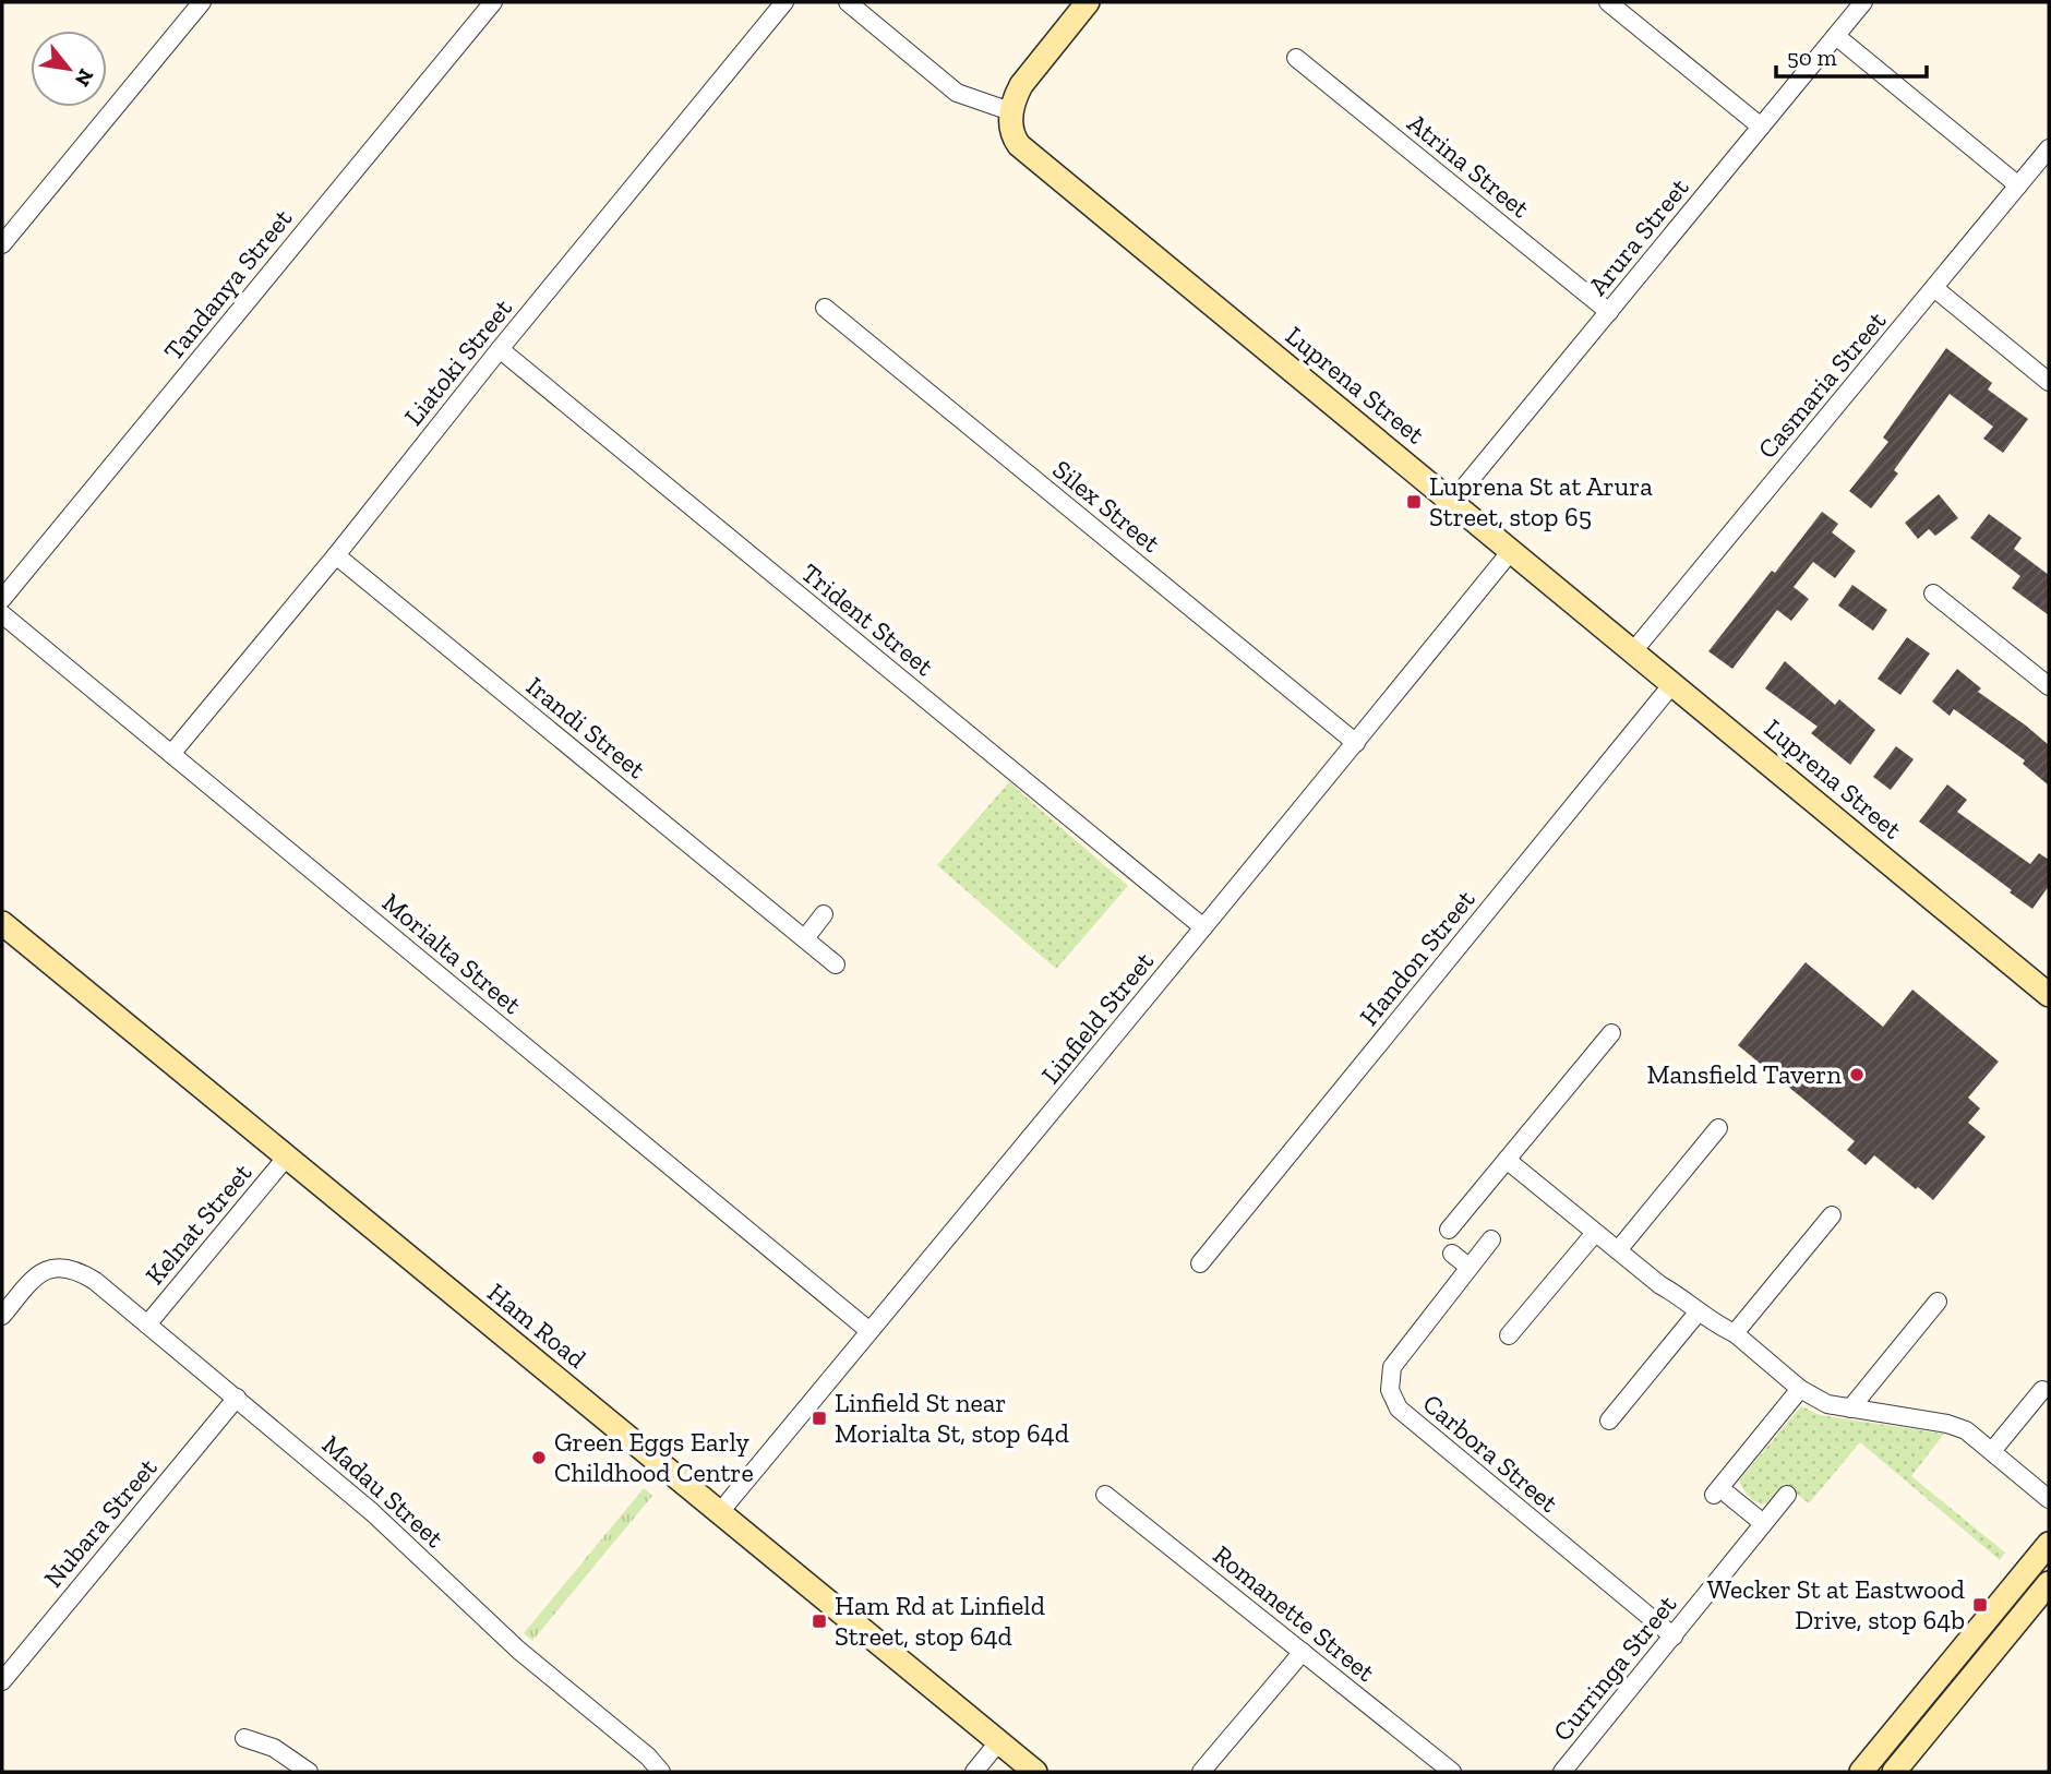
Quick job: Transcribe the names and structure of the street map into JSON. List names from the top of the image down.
{
  "streets": {
    "street": [
      "Atrina Street",
      "Arura Street",
      "Tandanya Street",
      "Liatoki Street",
      "Luprena Street",
      "Casmaria Street",
      "Silex Street",
      "Trident Street",
      "Irandi Street",
      "Morialta Street",
      "Handon Street",
      "Linfield Street",
      "Kelnat Street",
      "Ham Road",
      "Carbora Street",
      "Madau Street",
      "Nubara Street",
      "Romanette Street",
      "Curringa Street"
    ]
  },
  "crossings": [
    ["Atrina Street", "Arura Street"],
    ["Arura Street", "Luprena Street"],
    ["Liatoki Street", "Trident Street"],
    ["Liatoki Street", "Irandi Street"],
    ["Liatoki Street", "Morialta Street"],
    ["Luprena Street", "Casmaria Street"],
    ["Luprena Street", "Handon Street"],
    ["Luprena Street", "Linfield Street"],
    ["Silex Street", "Linfield Street"],
    ["Trident Street", "Linfield Street"],
    ["Morialta Street", "Linfield Street"],
    ["Linfield Street", "Ham Road"],
    ["Kelnat Street", "Ham Road"],
    ["Kelnat Street", "Madau Street"],
    ["Carbora Street", "Curringa Street"],
    ["Madau Street", "Nubara Street"]
  ],
  "places": {
    "transit": [
      "Luprena St at Arura Street, stop 65",
      "Linfield St near Morialta St, stop 64d",
      "Wecker St at Eastwood Drive, stop 64b",
      "Ham Rd at Linfield Street, stop 64d"
    ],
    "other": ["Mansfield Tavern", "Green Eggs Early Childhood Centre"]
  },
  "scale_bar": "50 m",
  "north": "bottom right"
}
